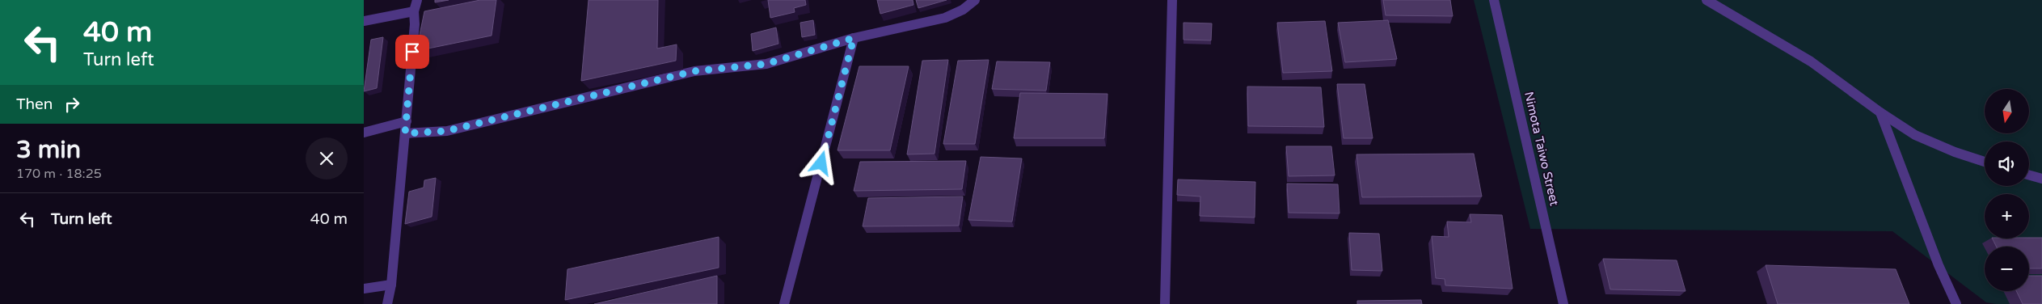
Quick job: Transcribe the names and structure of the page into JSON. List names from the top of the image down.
{
  "streets": {
    "street": ["Nimota Taiwo Street"]
  },
  "north": "bottom",
  "page": {
    "turn": ["40 m", "Turn left"],
    "then": "Then",
    "map_buttons": ["+", "−"],
    "heading": ["3 min", "170 m · 18:25"],
    "list": [
      {
        "name": "Turn left",
        "value": "40 m"
      }
    ]
  }
}
